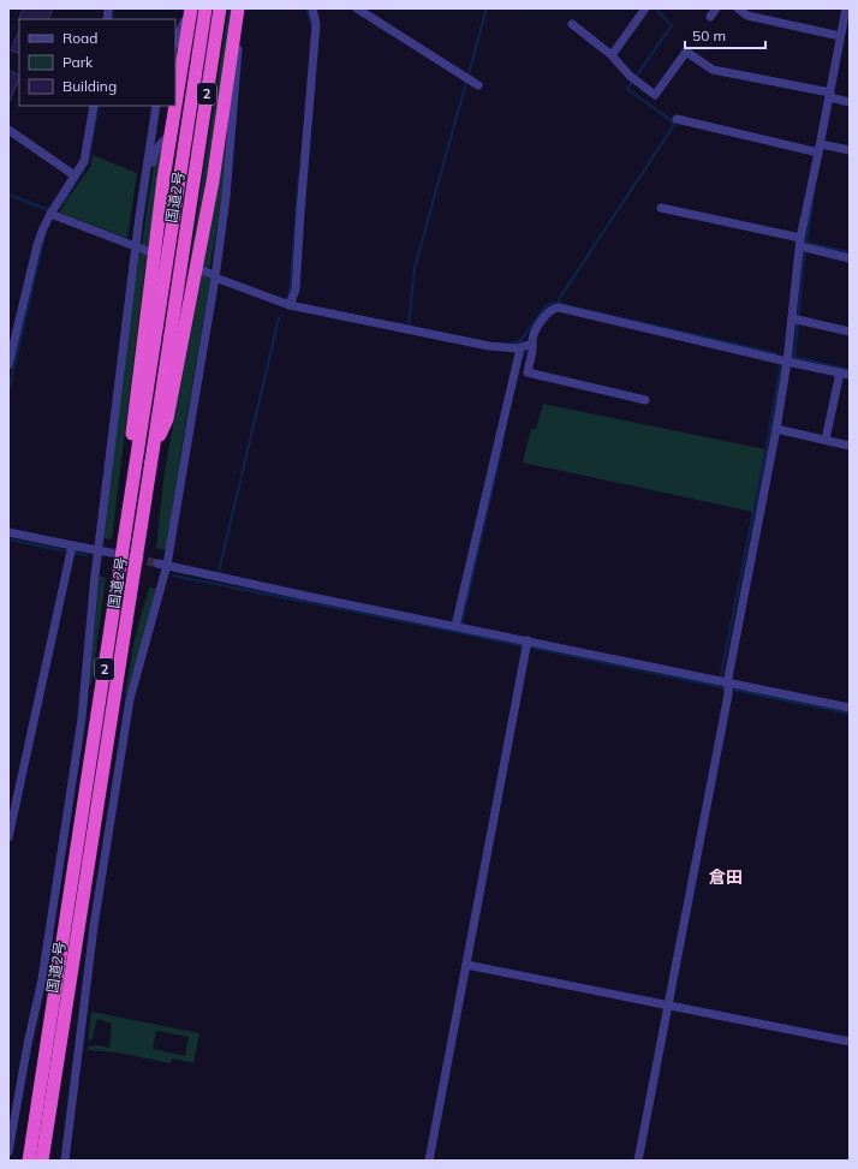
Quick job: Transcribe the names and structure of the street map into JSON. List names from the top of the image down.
{
  "streets": {
    "highway": ["2", "国道2号"]
  },
  "districts": ["倉田"],
  "legend": ["Road", "Park", "Building"],
  "scale_bar": "50 m"
}
